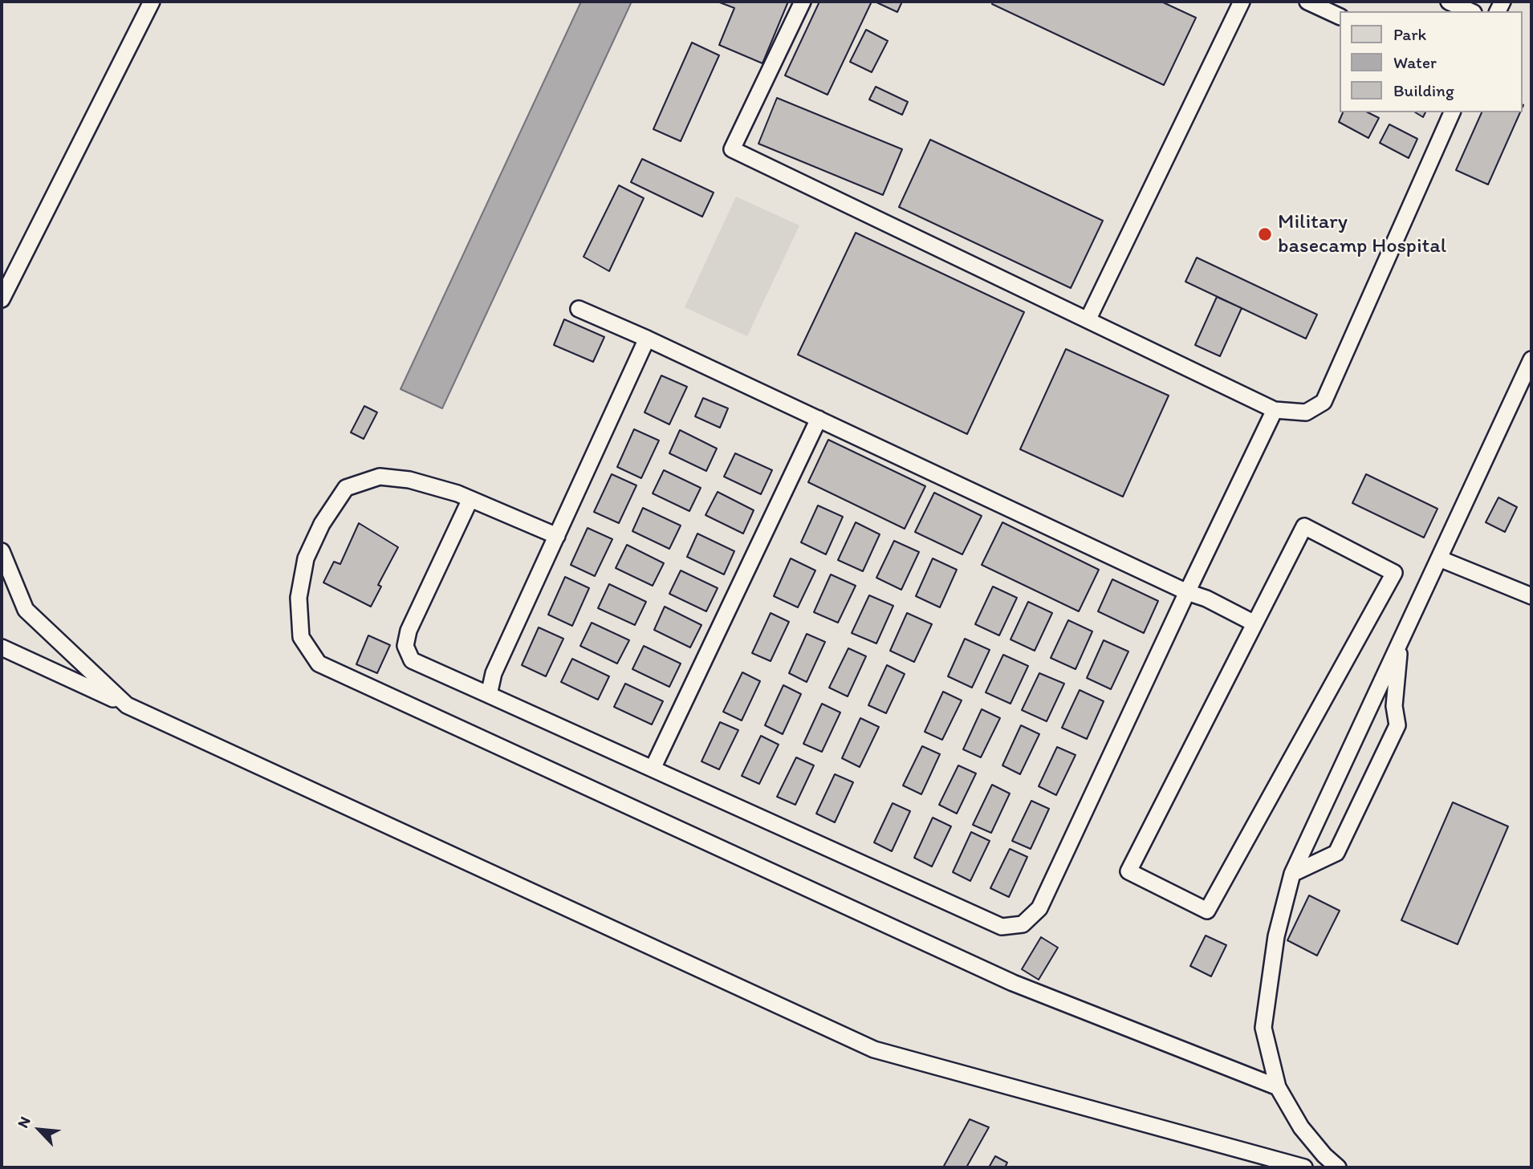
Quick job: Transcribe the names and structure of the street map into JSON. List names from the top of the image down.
{
  "places": ["Military basecamp Hospital"],
  "legend": ["Park", "Water", "Building"],
  "north": "top left"
}
